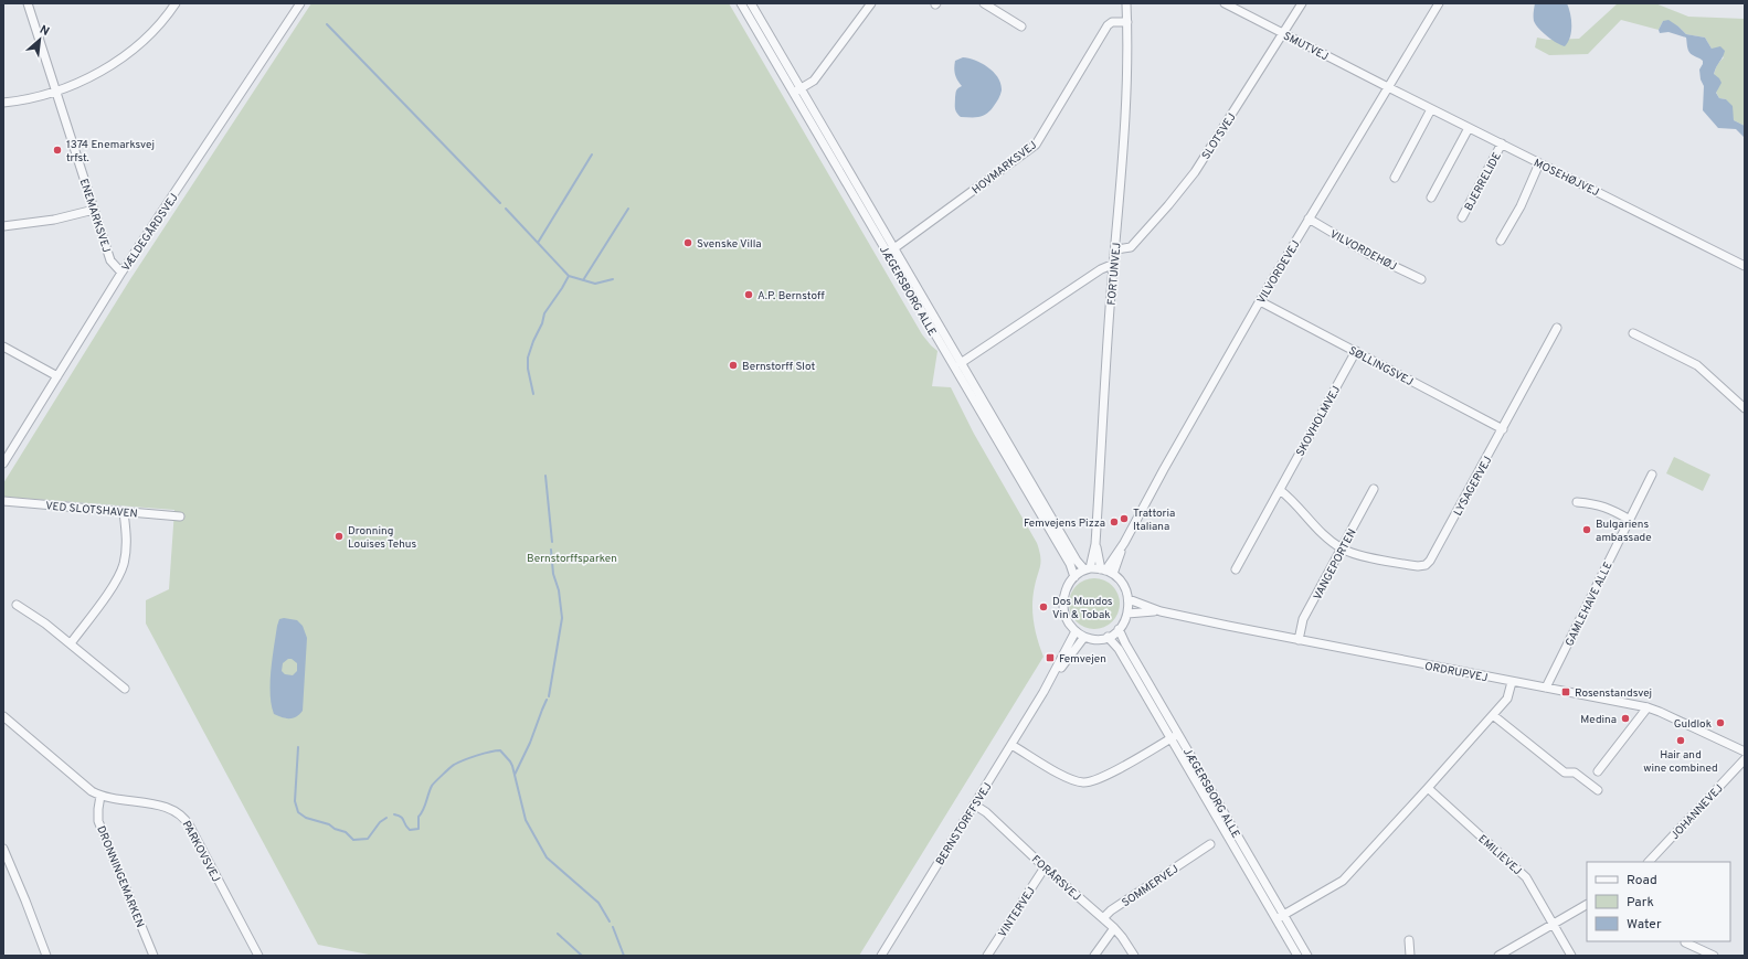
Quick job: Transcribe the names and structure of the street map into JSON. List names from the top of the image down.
{
  "streets": {
    "street": [
      "SMUTVEJ",
      "SLOTSVEJ",
      "HOVMARKSVEJ",
      "MOSEHØJVEJ",
      "BJERRELIDE",
      "ENEMARKSVEJ",
      "VÆLDEGÅRDSVEJ",
      "VILVORDEHØJ",
      "VILVORDEVEJ",
      "FORTUNVEJ",
      "JÆGERSBORG ALLE",
      "SØLLINGSVEJ",
      "SKOVHOLMVEJ",
      "LYSAGERVEJ",
      "VED SLOTSHAVEN",
      "VANGEPORTEN",
      "GAMLEHAVE ALLE",
      "ORDRUPVEJ",
      "JOHANNEVEJ",
      "BERNSTORFFSVEJ",
      "PARKOVSVEJ",
      "EMILIEVEJ",
      "DRONNINGEMARKEN",
      "FORÅRSVEJ",
      "SOMMERVEJ",
      "VINTERVEJ"
    ]
  },
  "crossings": [
    ["SMUTVEJ", "SLOTSVEJ"],
    ["SMUTVEJ", "MOSEHØJVEJ"],
    ["SMUTVEJ", "VILVORDEVEJ"],
    ["SLOTSVEJ", "FORTUNVEJ"],
    ["HOVMARKSVEJ", "FORTUNVEJ"],
    ["HOVMARKSVEJ", "JÆGERSBORG ALLE"],
    ["MOSEHØJVEJ", "BJERRELIDE"],
    ["MOSEHØJVEJ", "VILVORDEVEJ"],
    ["ENEMARKSVEJ", "VÆLDEGÅRDSVEJ"],
    ["VILVORDEHØJ", "VILVORDEVEJ"],
    ["VILVORDEVEJ", "FORTUNVEJ"],
    ["VILVORDEVEJ", "JÆGERSBORG ALLE"],
    ["VILVORDEVEJ", "SØLLINGSVEJ"],
    ["VILVORDEVEJ", "ORDRUPVEJ"],
    ["VILVORDEVEJ", "BERNSTORFFSVEJ"],
    ["FORTUNVEJ", "JÆGERSBORG ALLE"],
    ["FORTUNVEJ", "ORDRUPVEJ"],
    ["FORTUNVEJ", "BERNSTORFFSVEJ"],
    ["JÆGERSBORG ALLE", "ORDRUPVEJ"],
    ["JÆGERSBORG ALLE", "BERNSTORFFSVEJ"],
    ["SØLLINGSVEJ", "SKOVHOLMVEJ"],
    ["SØLLINGSVEJ", "LYSAGERVEJ"],
    ["LYSAGERVEJ", "VANGEPORTEN"],
    ["VANGEPORTEN", "ORDRUPVEJ"],
    ["GAMLEHAVE ALLE", "ORDRUPVEJ"],
    ["ORDRUPVEJ", "BERNSTORFFSVEJ"],
    ["BERNSTORFFSVEJ", "FORÅRSVEJ"],
    ["PARKOVSVEJ", "DRONNINGEMARKEN"],
    ["FORÅRSVEJ", "SOMMERVEJ"],
    ["FORÅRSVEJ", "VINTERVEJ"]
  ],
  "parks": ["Bernstorffsparken"],
  "places": {
    "other": [
      "1374 Enemarksvej trfst.",
      "Svenske Villa",
      "A.P. Bernstoff",
      "Bernstorff Slot",
      "Trattoria Italiana",
      "Femvejens Pizza",
      "Bulgariens ambassade",
      "Dronning Louises Tehus",
      "Dos Mundos Vin & Tobak",
      "Medina",
      "Guldlok",
      "Hair and wine combined"
    ],
    "transit": ["Femvejen", "Rosenstandsvej"]
  },
  "legend": ["Road", "Park", "Water"],
  "north": "top right"
}
